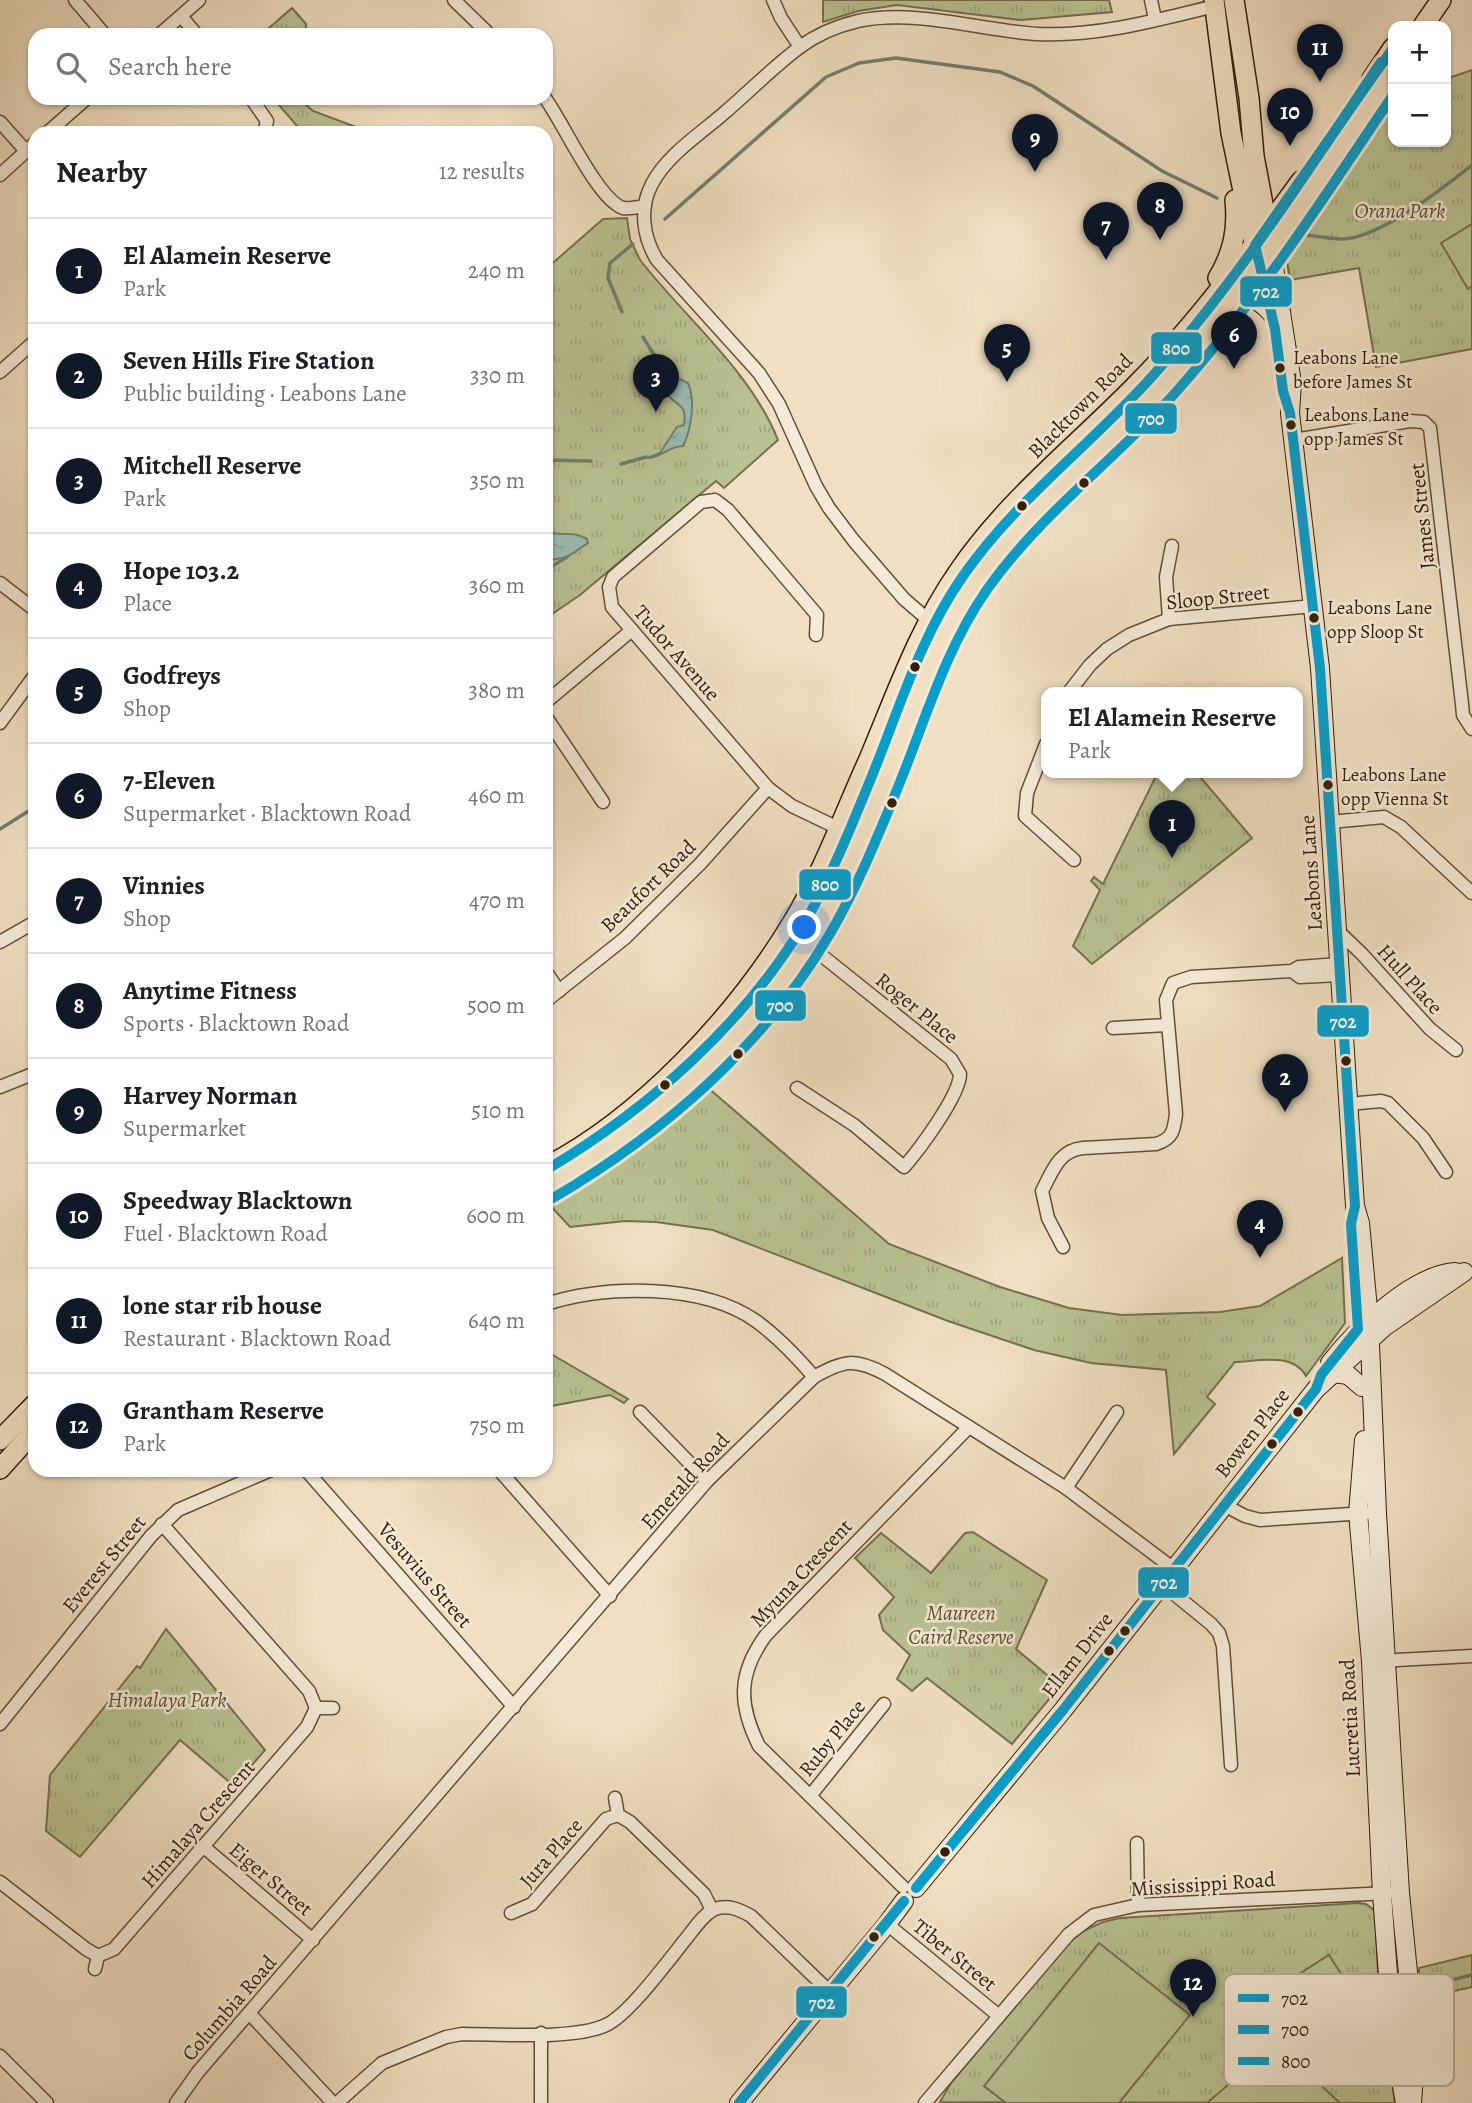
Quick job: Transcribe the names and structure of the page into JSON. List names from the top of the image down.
{
  "streets": {
    "main road": ["Blacktown Road"],
    "street": [
      "James Street",
      "Sloop Street",
      "Tudor Avenue",
      "Leabons Lane",
      "Beaufort Road",
      "Hull Place",
      "Roger Place",
      "Bowen Place",
      "Emerald Road",
      "Everest Street",
      "Myuna Crescent",
      "Vesuvius Street",
      "Ellam Drive",
      "Lucretia Road",
      "Ruby Place",
      "Himalaya Crescent",
      "Jura Place",
      "Eiger Street",
      "Mississippi Road",
      "Tiber Street",
      "Columbia Road"
    ]
  },
  "crossings": [
    ["Blacktown Road", "Tudor Avenue"],
    ["Blacktown Road", "Leabons Lane"],
    ["Blacktown Road", "Roger Place"],
    ["James Street", "Leabons Lane"],
    ["Sloop Street", "Leabons Lane"],
    ["Tudor Avenue", "Beaufort Road"],
    ["Leabons Lane", "Hull Place"],
    ["Leabons Lane", "Bowen Place"],
    ["Leabons Lane", "Lucretia Road"],
    ["Bowen Place", "Ellam Drive"],
    ["Bowen Place", "Lucretia Road"],
    ["Emerald Road", "Myuna Crescent"],
    ["Emerald Road", "Vesuvius Street"],
    ["Emerald Road", "Ellam Drive"],
    ["Emerald Road", "Eiger Street"],
    ["Emerald Road", "Columbia Road"],
    ["Myuna Crescent", "Ellam Drive"],
    ["Myuna Crescent", "Ruby Place"],
    ["Ellam Drive", "Tiber Street"],
    ["Lucretia Road", "Mississippi Road"],
    ["Himalaya Crescent", "Eiger Street"],
    ["Eiger Street", "Columbia Road"],
    ["Mississippi Road", "Tiber Street"]
  ],
  "parks": ["Orana Park", "Maureen Caird Reserve", "Himalaya Park"],
  "places": [
    "Leabons Lane before James St",
    "Leabons Lane opp James St",
    "Leabons Lane opp Sloop St",
    "Leabons Lane opp Vienna St"
  ],
  "lines": ["transit line 702", "transit line 800", "transit line 700"],
  "legend": ["702", "700", "800"],
  "page": {
    "map_buttons": ["+", "−"],
    "pins": [
      "11",
      "10",
      "9",
      "8",
      "7",
      "6",
      "5",
      "3",
      "1",
      "2",
      "4",
      "12"
    ],
    "search": "Search here",
    "heading": ["Nearby", "12 results"],
    "list": [
      {
        "mark": "1",
        "name": "El Alamein Reserve",
        "note": "Park",
        "value": "240 m"
      },
      {
        "mark": "2",
        "name": "Seven Hills Fire Station",
        "note": "Public building · Leabons Lane",
        "value": "330 m"
      },
      {
        "mark": "3",
        "name": "Mitchell Reserve",
        "note": "Park",
        "value": "350 m"
      },
      {
        "mark": "4",
        "name": "Hope 103.2",
        "note": "Place",
        "value": "360 m"
      },
      {
        "mark": "5",
        "name": "Godfreys",
        "note": "Shop",
        "value": "380 m"
      },
      {
        "mark": "6",
        "name": "7-Eleven",
        "note": "Supermarket · Blacktown Road",
        "value": "460 m"
      },
      {
        "mark": "7",
        "name": "Vinnies",
        "note": "Shop",
        "value": "470 m"
      },
      {
        "mark": "8",
        "name": "Anytime Fitness",
        "note": "Sports · Blacktown Road",
        "value": "500 m"
      },
      {
        "mark": "9",
        "name": "Harvey Norman",
        "note": "Supermarket",
        "value": "510 m"
      },
      {
        "mark": "10",
        "name": "Speedway Blacktown",
        "note": "Fuel · Blacktown Road",
        "value": "600 m"
      },
      {
        "mark": "11",
        "name": "lone star rib house",
        "note": "Restaurant · Blacktown Road",
        "value": "640 m"
      },
      {
        "mark": "12",
        "name": "Grantham Reserve",
        "note": "Park",
        "value": "750 m"
      }
    ],
    "popup": ["El Alamein Reserve", "Park"]
  }
}
